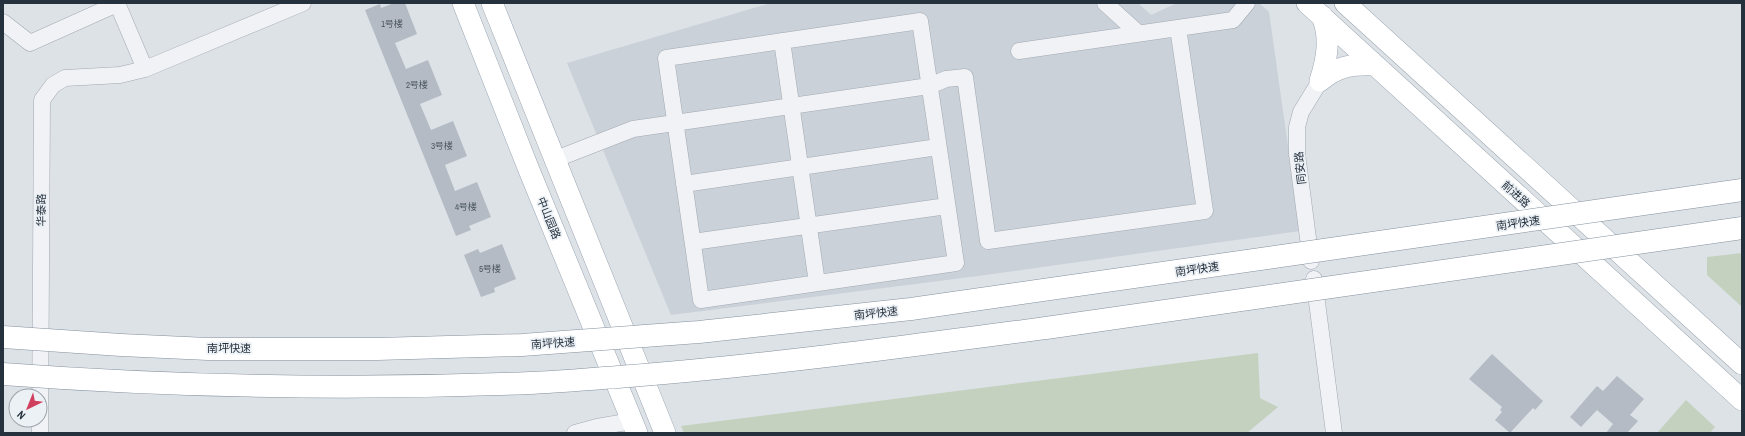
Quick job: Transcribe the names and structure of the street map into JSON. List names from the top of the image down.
{
  "streets": {
    "highway": ["南坪快速"],
    "main road": ["前进路", "中山园路"],
    "street": ["同安路", "华泰路"]
  },
  "house_numbers": [
    "1号楼",
    "2号楼",
    "3号楼",
    "4号楼",
    "5号楼"
  ],
  "north": "bottom left"
}
